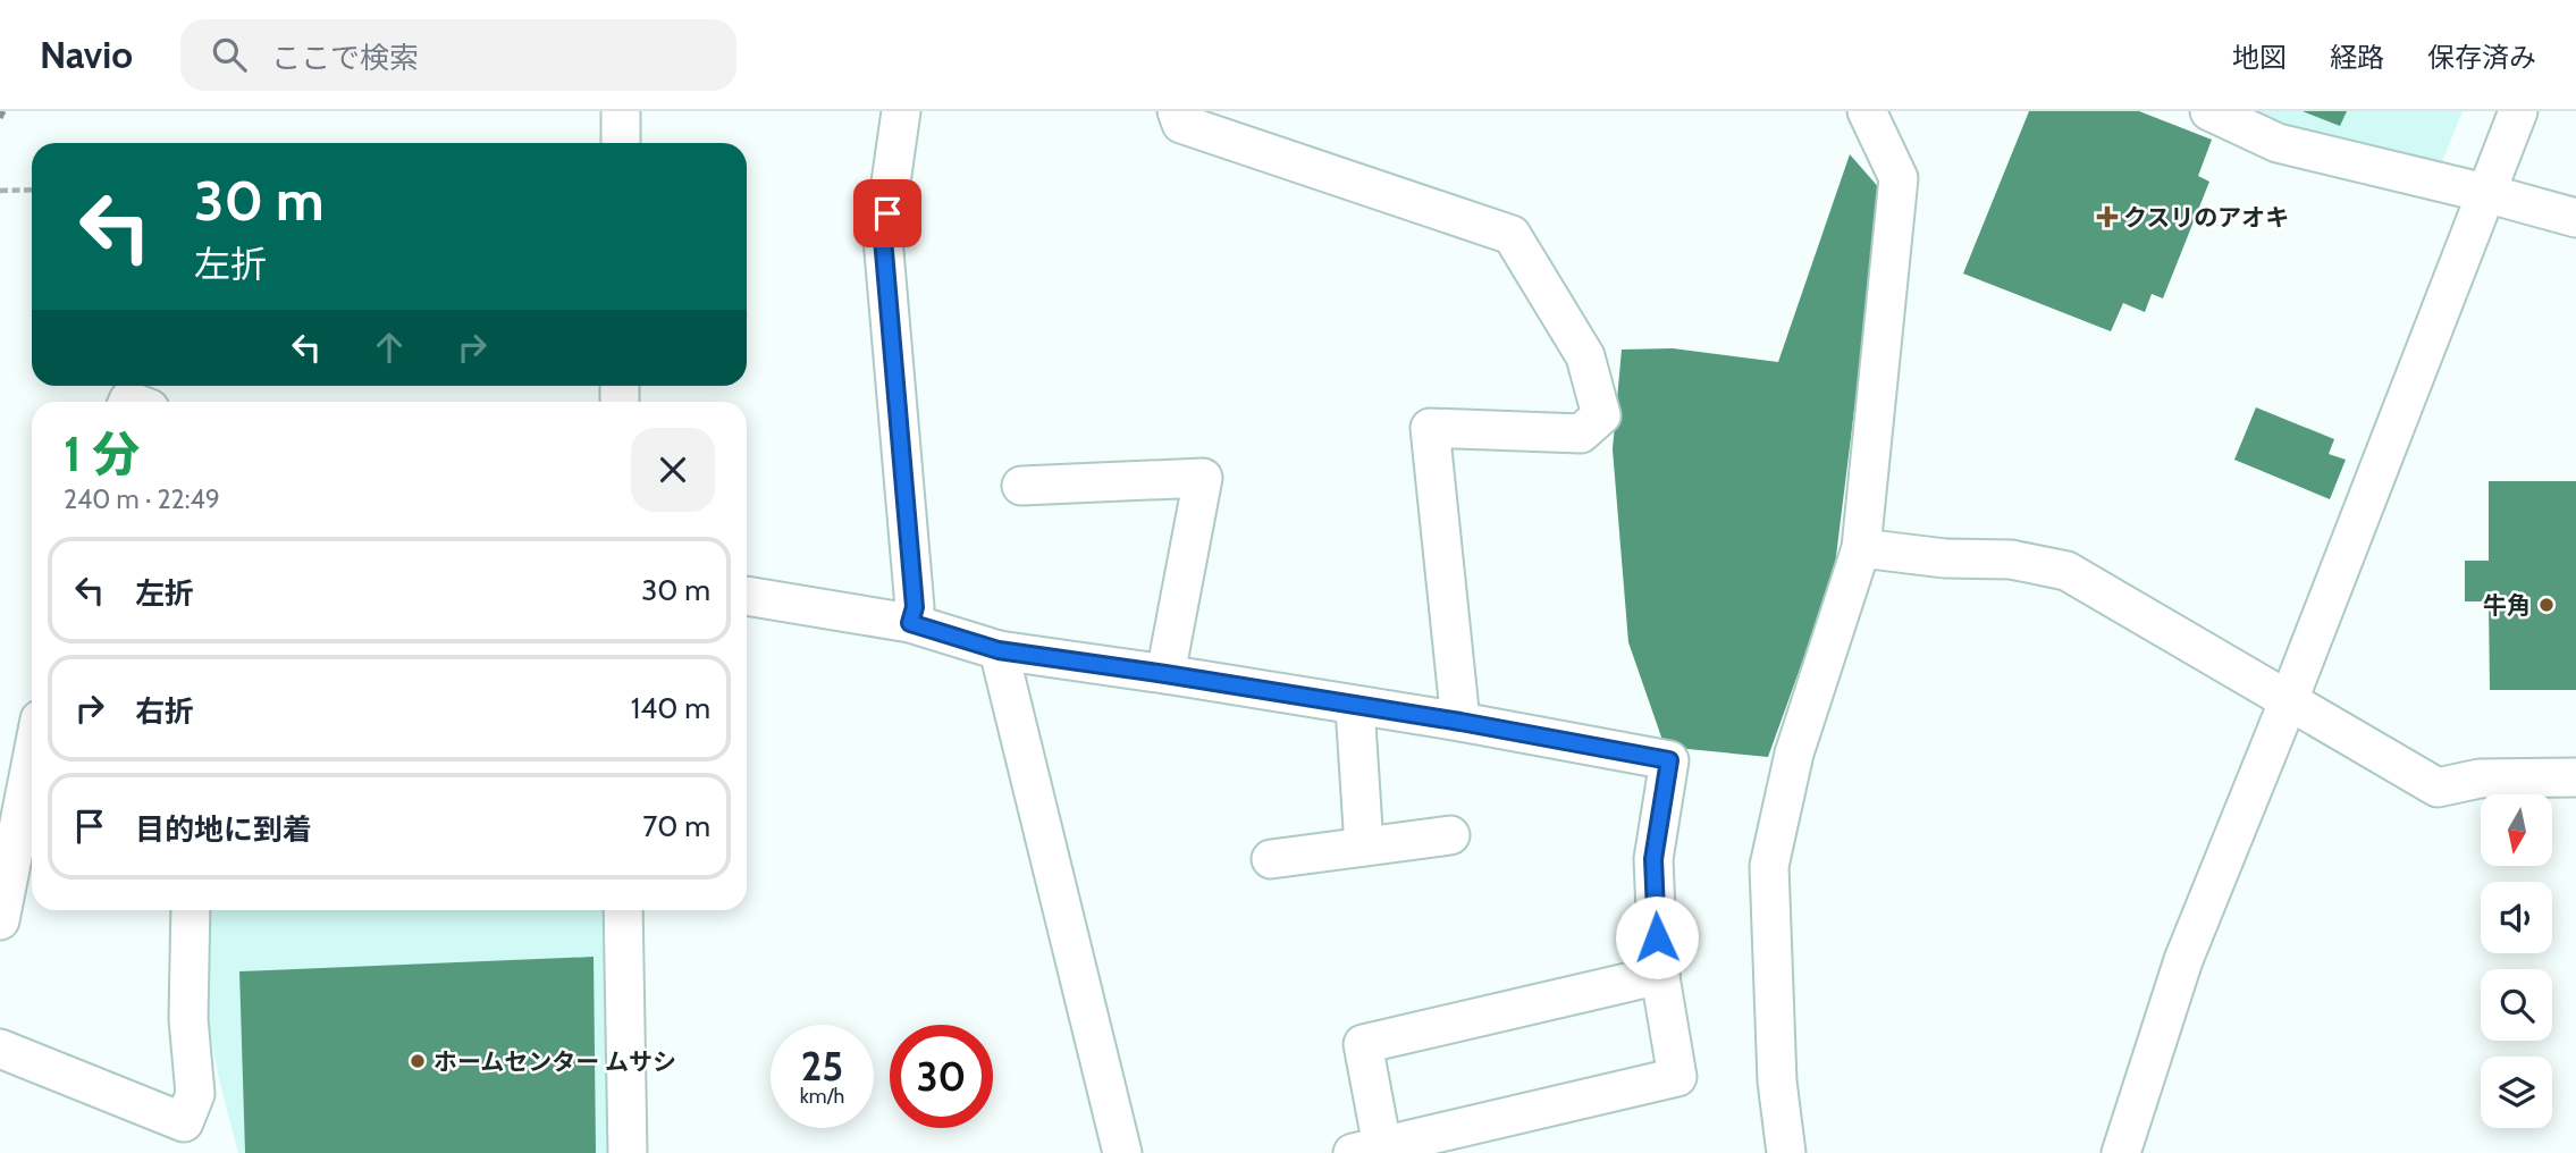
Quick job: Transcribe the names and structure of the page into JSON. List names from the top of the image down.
{
  "places": {
    "health": ["クスリのアオキ"],
    "other": ["牛角", "ホームセンター ムサシ"]
  },
  "north": "bottom",
  "page": {
    "header": "Navio",
    "search": "ここで検索",
    "nav": ["地図", "経路", "保存済み"],
    "turn": ["30 m", "左折"],
    "heading": ["1 分", "240 m · 22:49"],
    "list": [
      {
        "name": "左折",
        "value": "30 m"
      },
      {
        "name": "右折",
        "value": "140 m"
      },
      {
        "name": "目的地に到着",
        "value": "70 m"
      }
    ],
    "speed": "25 km/h",
    "limit": "30"
  }
}
